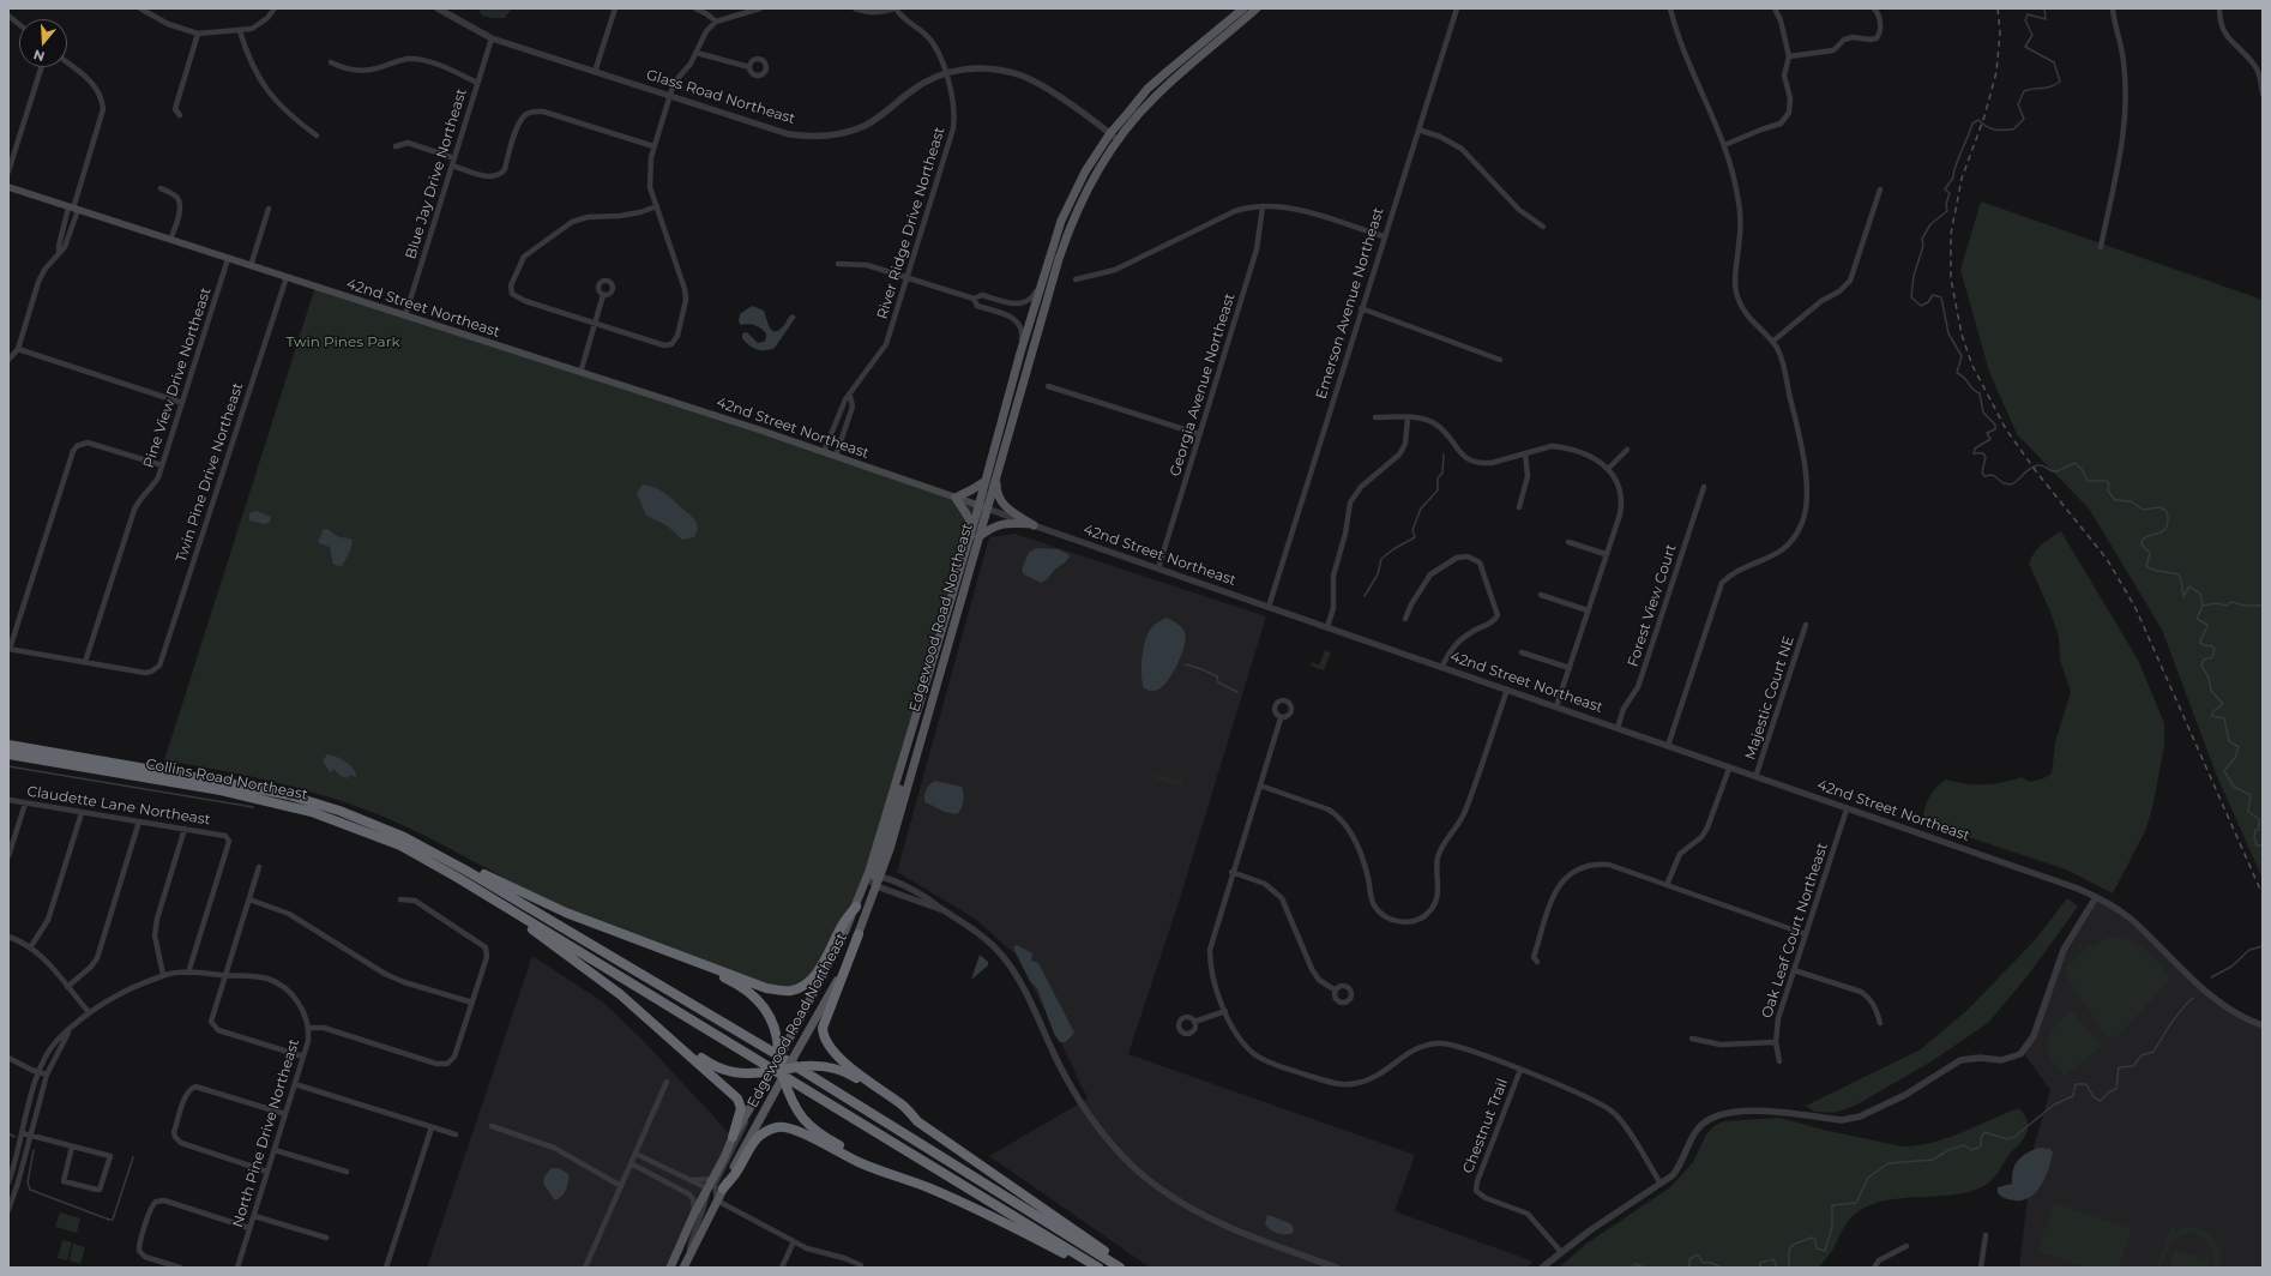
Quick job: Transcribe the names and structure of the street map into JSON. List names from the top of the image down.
{
  "streets": {
    "highway": ["Collins Road Northeast"],
    "main road": ["42nd Street Northeast", "Edgewood Road Northeast"],
    "street": [
      "Glass Road Northeast",
      "Blue Jay Drive Northeast",
      "River Ridge Drive Northeast",
      "Emerson Avenue Northeast",
      "Pine View Drive Northeast",
      "Georgia Avenue Northeast",
      "Twin Pine Drive Northeast",
      "Forest View Court",
      "Majestic Court NE",
      "Claudette Lane Northeast",
      "Oak Leaf Court Northeast",
      "Chestnut Trail",
      "North Pine Drive Northeast"
    ]
  },
  "crossings": [
    ["Glass Road Northeast", "Blue Jay Drive Northeast"],
    ["Glass Road Northeast", "River Ridge Drive Northeast"],
    ["Glass Road Northeast", "Edgewood Road Northeast"],
    ["Blue Jay Drive Northeast", "42nd Street Northeast"],
    ["River Ridge Drive Northeast", "42nd Street Northeast"],
    ["Emerson Avenue Northeast", "42nd Street Northeast"],
    ["42nd Street Northeast", "Pine View Drive Northeast"],
    ["42nd Street Northeast", "Georgia Avenue Northeast"],
    ["42nd Street Northeast", "Twin Pine Drive Northeast"],
    ["42nd Street Northeast", "Forest View Court"],
    ["42nd Street Northeast", "Edgewood Road Northeast"],
    ["42nd Street Northeast", "Majestic Court NE"],
    ["42nd Street Northeast", "Oak Leaf Court Northeast"],
    ["Pine View Drive Northeast", "Twin Pine Drive Northeast"],
    ["Claudette Lane Northeast", "North Pine Drive Northeast"]
  ],
  "parks": ["Twin Pines Park"],
  "north": "bottom"
}
